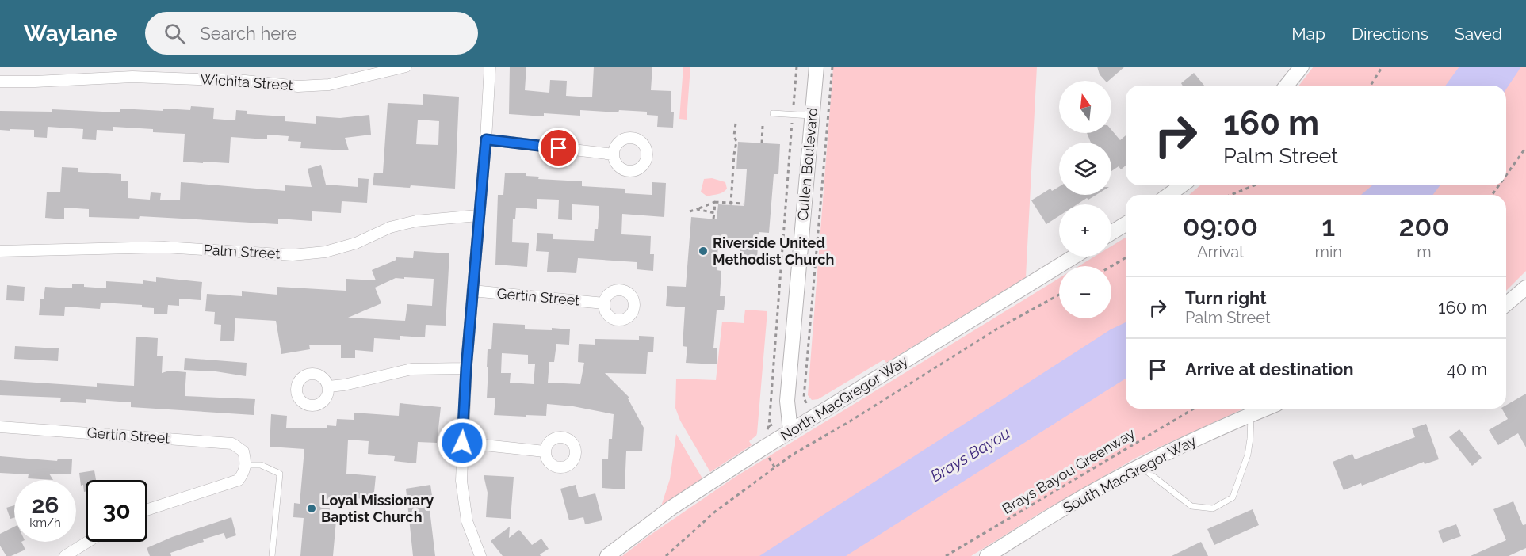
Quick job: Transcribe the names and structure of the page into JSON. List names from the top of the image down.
{
  "streets": {
    "street": [
      "Wichita Street",
      "Cullen Boulevard",
      "Palm Street",
      "Gertin Street",
      "North MacGregor Way",
      "South MacGregor Way"
    ],
    "path": ["Brays Bayou Greenway"]
  },
  "crossings": [
    ["Cullen Boulevard", "North MacGregor Way"]
  ],
  "water": ["Brays Bayou"],
  "places": ["Riverside United Methodist Church", "Loyal Missionary Baptist Church"],
  "north": "top",
  "page": {
    "header": "Waylane",
    "search": "Search here",
    "nav": ["Map", "Directions", "Saved"],
    "map_buttons": ["+", "−"],
    "turn": ["160 m", "Palm Street"],
    "eta": [
      "09:00",
      "Arrival",
      "1",
      "min",
      "200",
      "m"
    ],
    "list": [
      {
        "name": "Turn right",
        "note": "Palm Street",
        "value": "160 m"
      },
      {
        "name": "Arrive at destination",
        "value": "40 m"
      }
    ],
    "speed": "26 km/h",
    "limit": "30"
  }
}
